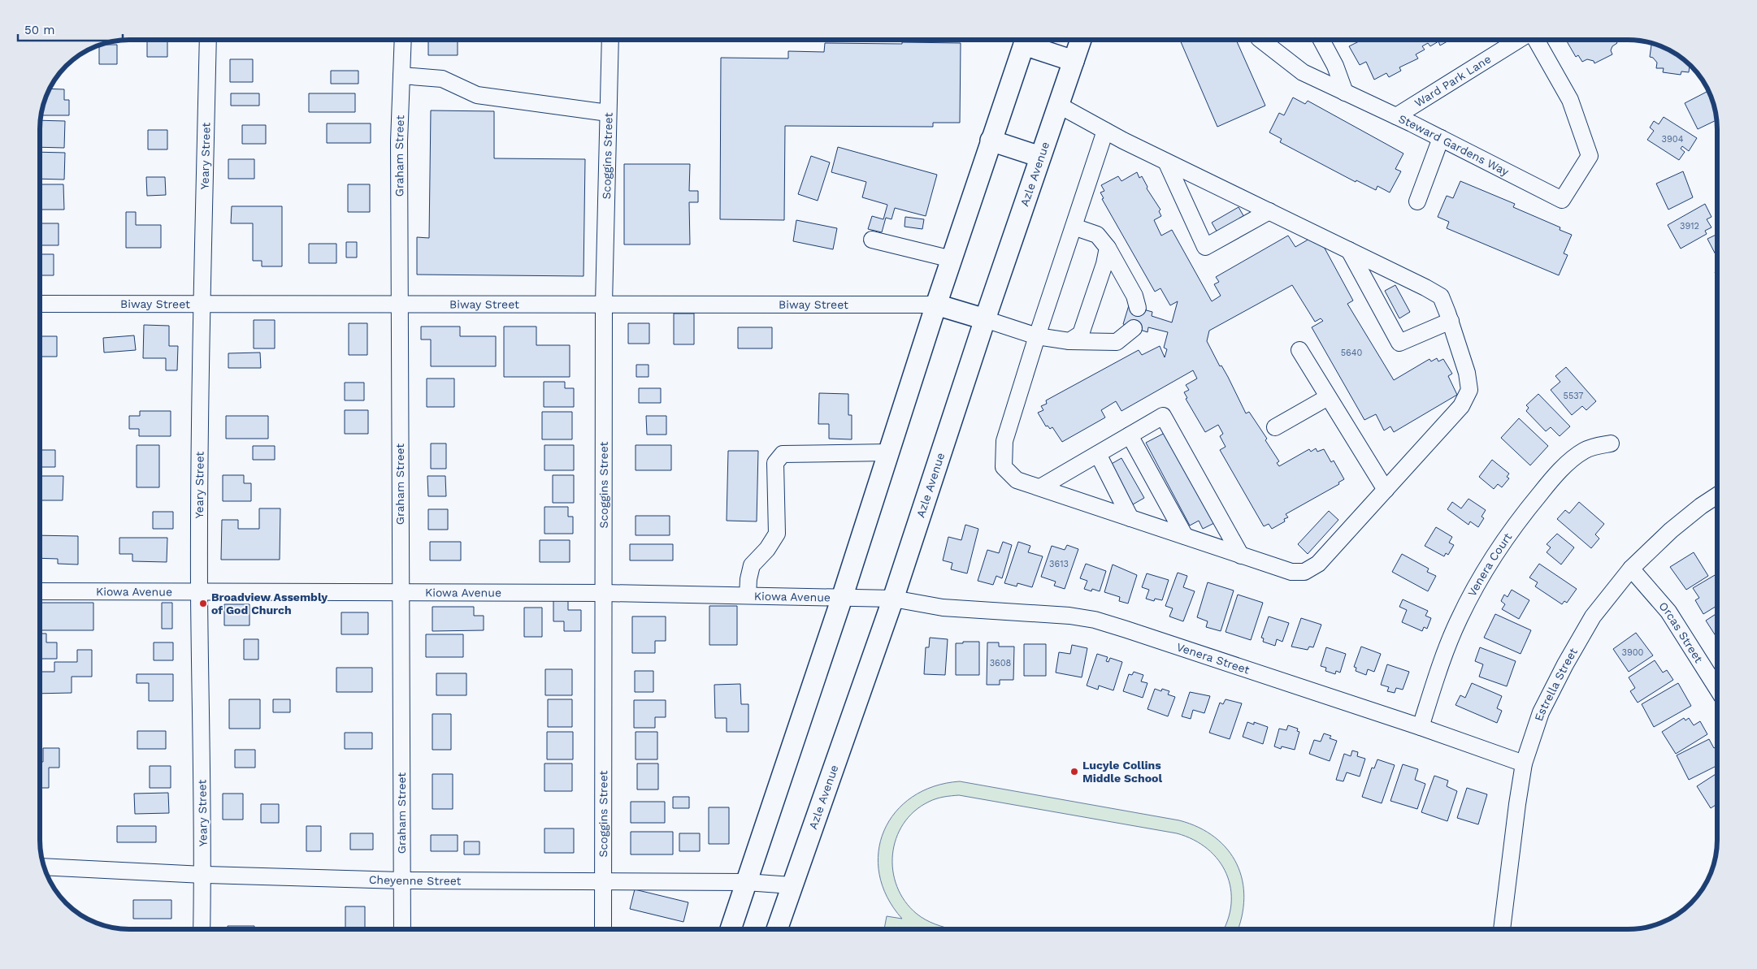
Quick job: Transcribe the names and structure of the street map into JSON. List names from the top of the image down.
{
  "streets": {
    "main road": ["Azle Avenue"],
    "street": [
      "Ward Park Lane",
      "Steward Gardens Way",
      "Graham Street",
      "Yeary Street",
      "Scoggins Street",
      "Biway Street",
      "Venera Court",
      "Kiowa Avenue",
      "Orcas Street",
      "Venera Street",
      "Estrella Street",
      "Cheyenne Street"
    ]
  },
  "crossings": [
    ["Ward Park Lane", "Steward Gardens Way"],
    ["Graham Street", "Biway Street"],
    ["Graham Street", "Kiowa Avenue"],
    ["Graham Street", "Cheyenne Street"],
    ["Yeary Street", "Biway Street"],
    ["Yeary Street", "Kiowa Avenue"],
    ["Yeary Street", "Cheyenne Street"],
    ["Scoggins Street", "Biway Street"],
    ["Scoggins Street", "Kiowa Avenue"],
    ["Scoggins Street", "Cheyenne Street"],
    ["Azle Avenue", "Kiowa Avenue"],
    ["Azle Avenue", "Venera Street"],
    ["Azle Avenue", "Cheyenne Street"],
    ["Venera Court", "Venera Street"],
    ["Kiowa Avenue", "Venera Street"],
    ["Orcas Street", "Estrella Street"],
    ["Venera Street", "Estrella Street"]
  ],
  "places": ["Broadview Assembly of God Church", "Lucyle Collins Middle School"],
  "house_numbers": [
    "3904",
    "3912",
    "5640",
    "5537",
    "3613",
    "3900",
    "3608"
  ],
  "scale_bar": "50 m"
}
